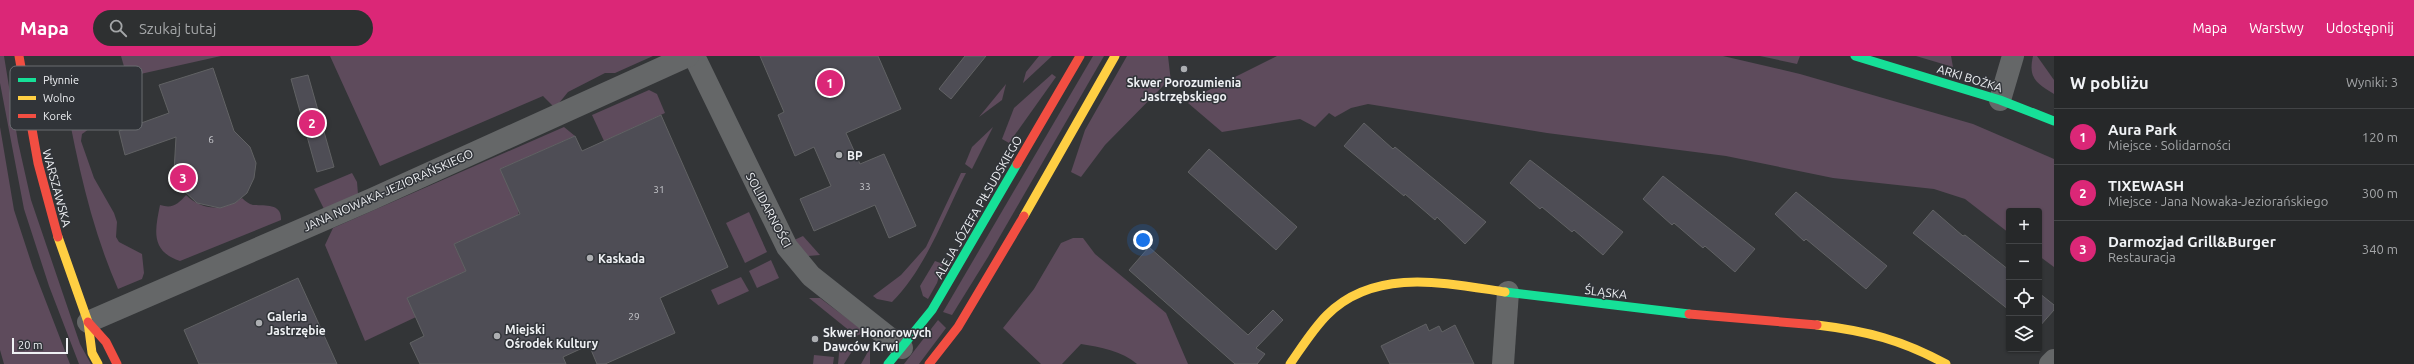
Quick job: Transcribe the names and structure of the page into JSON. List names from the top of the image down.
{
  "streets": {
    "street": [
      "ARKI BOŻKA",
      "WARSZAWSKA",
      "JANA NOWAKA-JEZIORAŃSKIEGO",
      "ALEJA JÓZEFA PIŁSUDSKIEGO",
      "SOLIDARNOŚCI",
      "ŚLĄSKA"
    ]
  },
  "crossings": [
    ["WARSZAWSKA", "JANA NOWAKA-JEZIORAŃSKIEGO"],
    ["ALEJA JÓZEFA PIŁSUDSKIEGO", "SOLIDARNOŚCI"]
  ],
  "places": [
    "Skwer Porozumienia Jastrzębskiego",
    "BP",
    "Kaskada",
    "Galeria Jastrzębie",
    "Miejski Ośrodek Kultury",
    "Skwer Honorowych Dawców Krwi"
  ],
  "house_numbers": [
    "6",
    "33",
    "31",
    "29"
  ],
  "legend": ["Płynnie", "Wolno", "Korek"],
  "scale_bar": "20 m",
  "page": {
    "header": "Mapa",
    "search": "Szukaj tutaj",
    "nav": ["Mapa", "Warstwy", "Udostępnij"],
    "heading": ["W pobliżu", "Wyniki: 3"],
    "pins": ["1", "2", "3"],
    "list": [
      {
        "mark": "1",
        "name": "Aura Park",
        "note": "Miejsce · Solidarności",
        "value": "120 m"
      },
      {
        "mark": "2",
        "name": "TIXEWASH",
        "note": "Miejsce · Jana Nowaka-Jeziorańskiego",
        "value": "300 m"
      },
      {
        "mark": "3",
        "name": "Darmozjad Grill&Burger",
        "note": "Restauracja",
        "value": "340 m"
      }
    ],
    "map_buttons": ["+", "−"],
    "scale": "20 m"
  }
}
